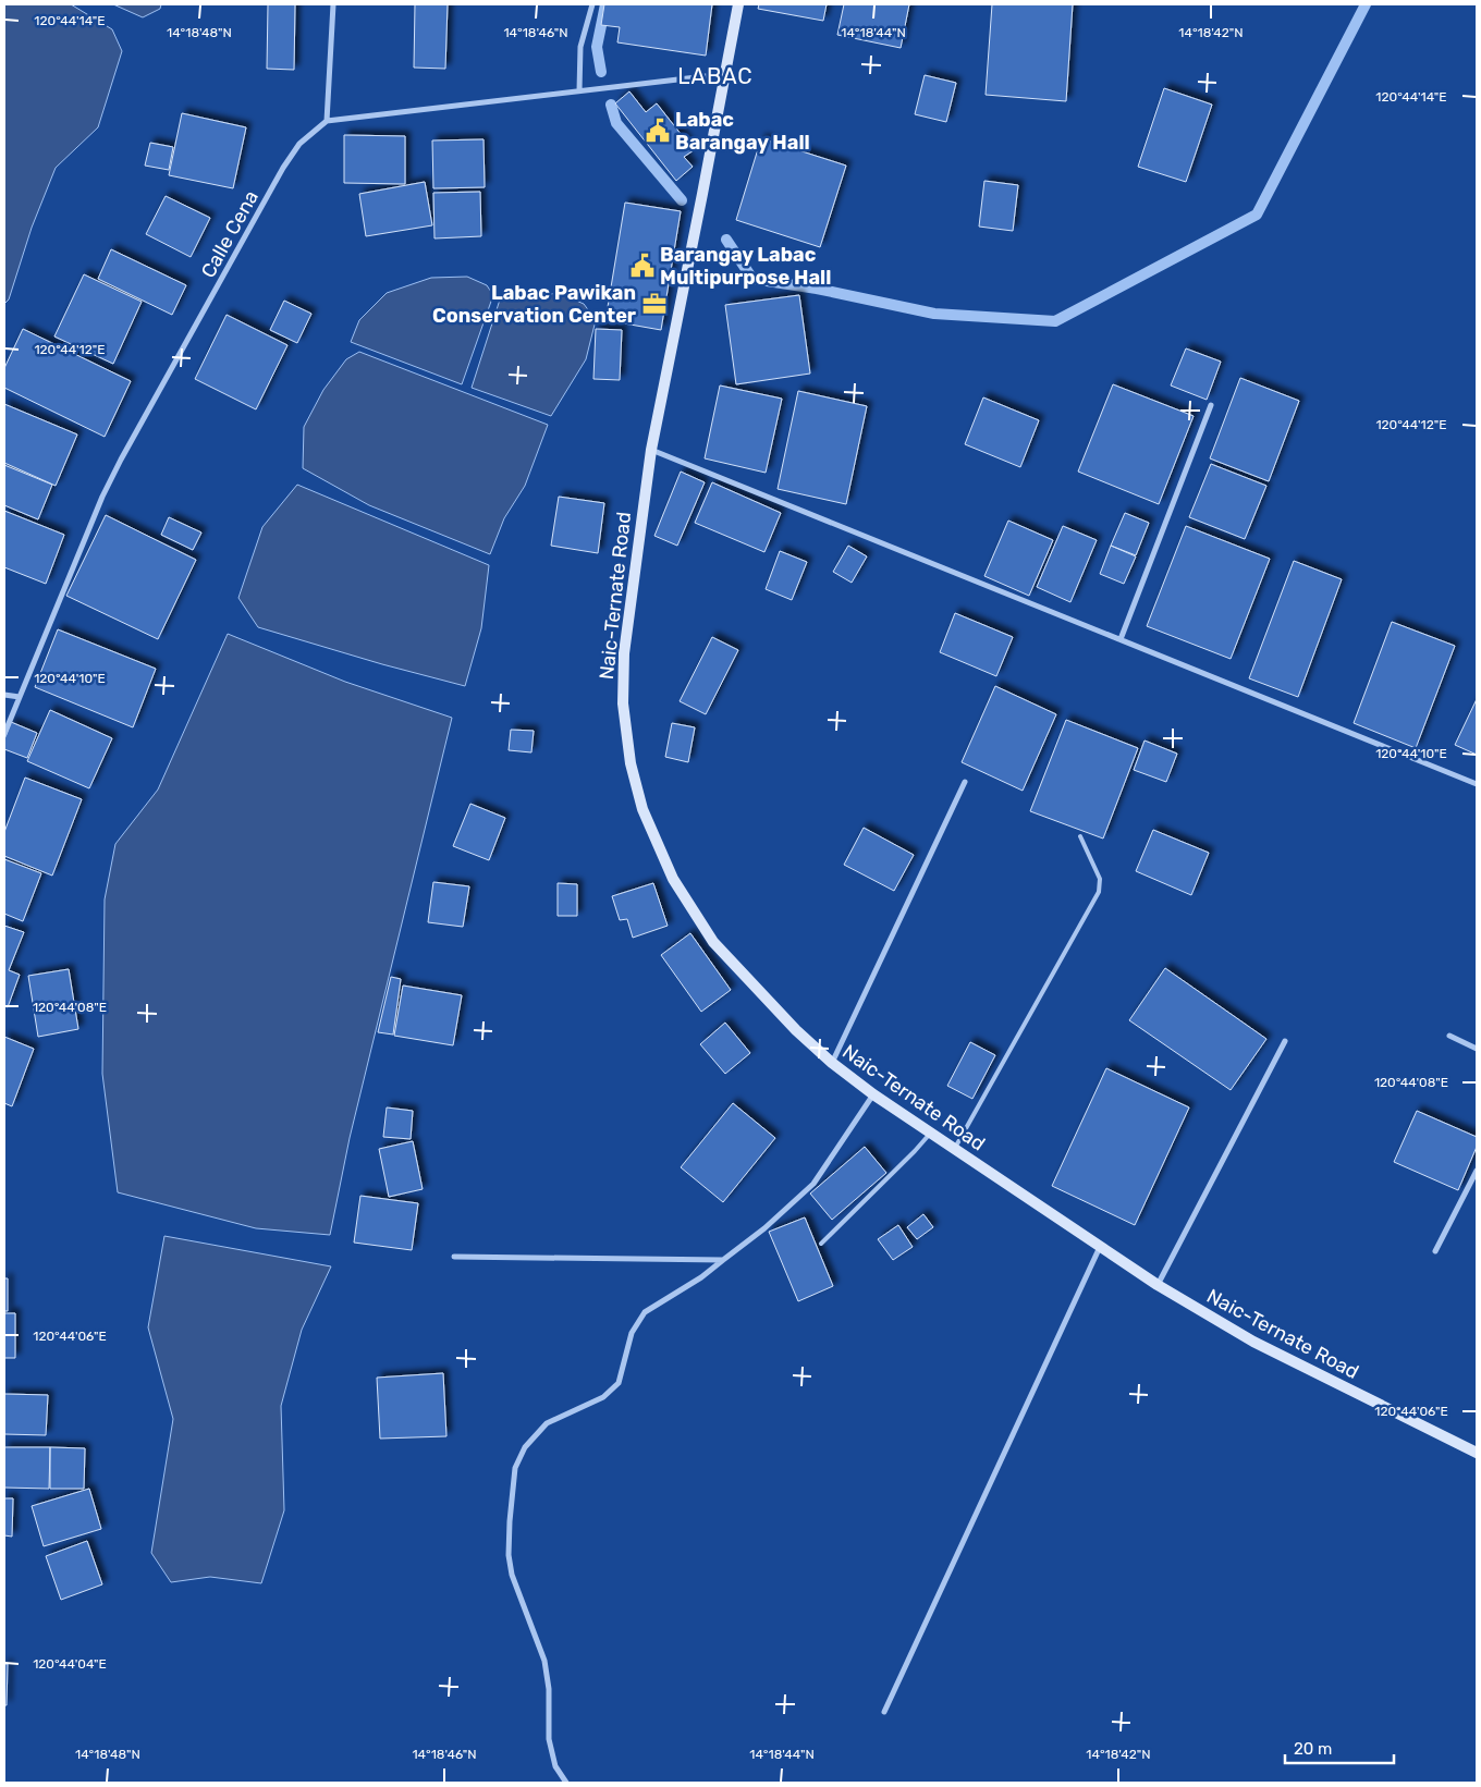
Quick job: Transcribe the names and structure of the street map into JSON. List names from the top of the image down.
{
  "streets": {
    "main road": ["Naic-Ternate Road"],
    "street": ["Calle Cena"]
  },
  "districts": ["LABAC"],
  "places": {
    "public building": ["Labac Barangay Hall", "Barangay Labac Multipurpose Hall"],
    "office": ["Labac Pawikan Conservation Center"]
  },
  "scale_bar": "20 m",
  "coordinates": [
    "120°44'14\"E",
    "14°18'48\"N",
    "14°18'46\"N",
    "14°18'44\"N",
    "14°18'42\"N",
    "120°44'12\"E",
    "120°44'10\"E",
    "120°44'08\"E",
    "120°44'06\"E",
    "120°44'04\"E"
  ]
}
